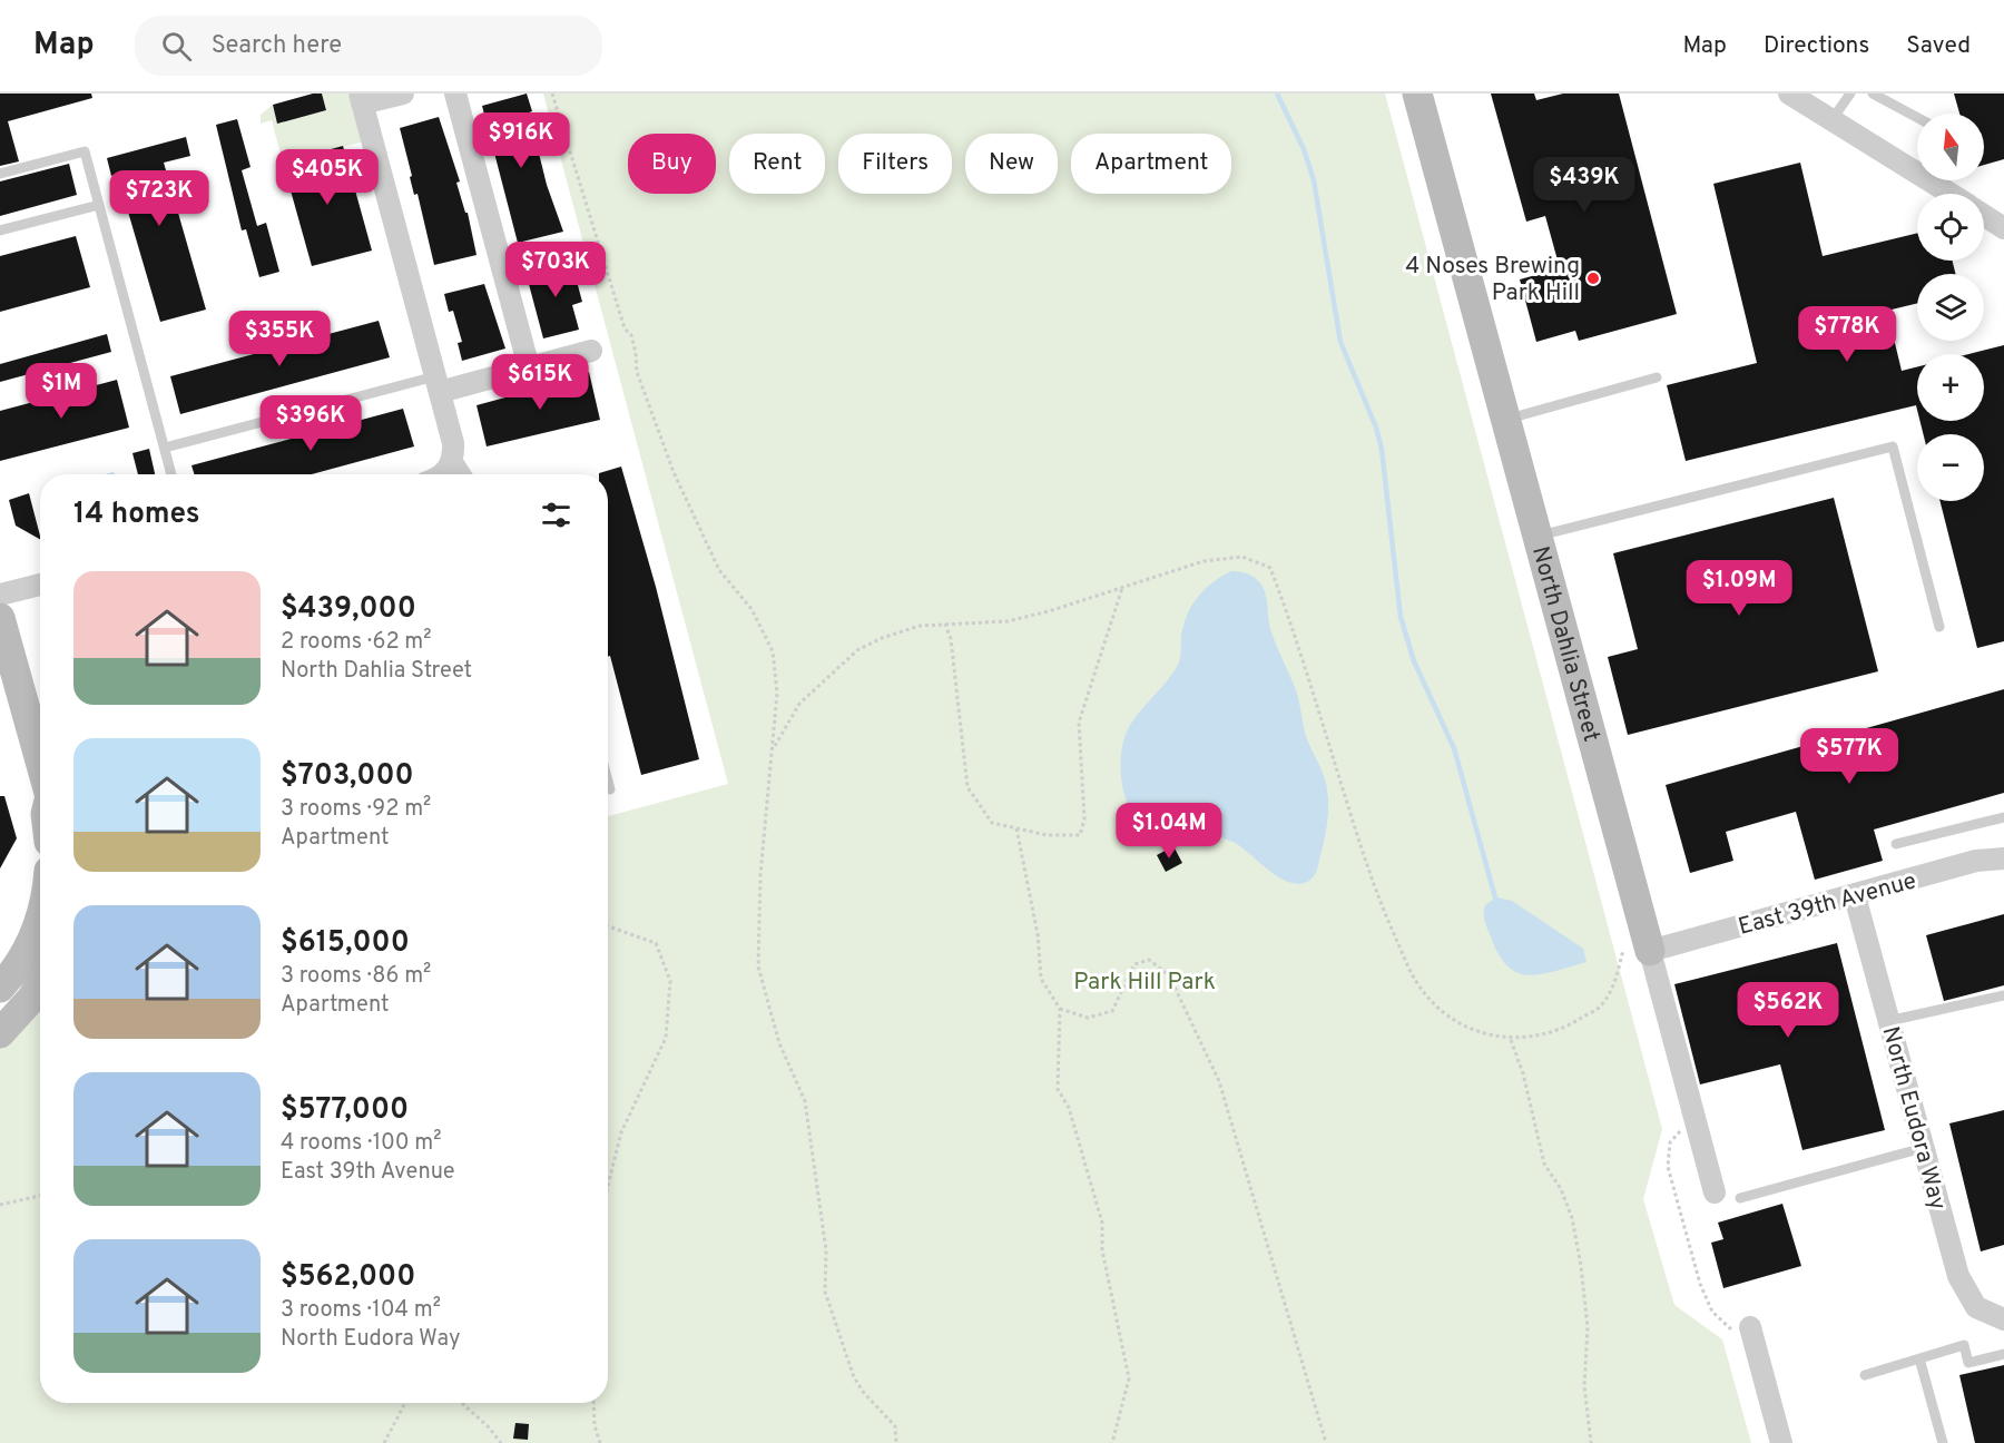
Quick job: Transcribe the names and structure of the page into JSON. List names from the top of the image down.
{
  "streets": {
    "street": ["North Dahlia Street", "East 39th Avenue", "North Eudora Way"]
  },
  "crossings": [
    ["North Dahlia Street", "East 39th Avenue"],
    ["East 39th Avenue", "North Eudora Way"]
  ],
  "parks": ["Park Hill Park"],
  "places": ["4 Noses Brewing Park Hill"],
  "north": "top",
  "page": {
    "header": "Map",
    "search": "Search here",
    "nav": ["Map", "Directions", "Saved"],
    "price": [
      "$916K",
      "$405K",
      "$439K",
      "$723K",
      "$703K",
      "$778K",
      "$355K",
      "$615K",
      "$1M",
      "$396K",
      "$1.09M",
      "$577K",
      "$1.04M",
      "$562K"
    ],
    "map_buttons": ["+", "−"],
    "chip": [
      "Buy",
      "Rent",
      "Filters",
      "New",
      "Apartment"
    ],
    "heading": "14 homes",
    "list": [
      {
        "name": "$439,000",
        "note": "2 rooms · 62 m² · North Dahlia Street"
      },
      {
        "name": "$703,000",
        "note": "3 rooms · 92 m² · Apartment"
      },
      {
        "name": "$615,000",
        "note": "3 rooms · 86 m² · Apartment"
      },
      {
        "name": "$577,000",
        "note": "4 rooms · 100 m² · East 39th Avenue"
      },
      {
        "name": "$562,000",
        "note": "3 rooms · 104 m² · North Eudora Way"
      }
    ]
  }
}
